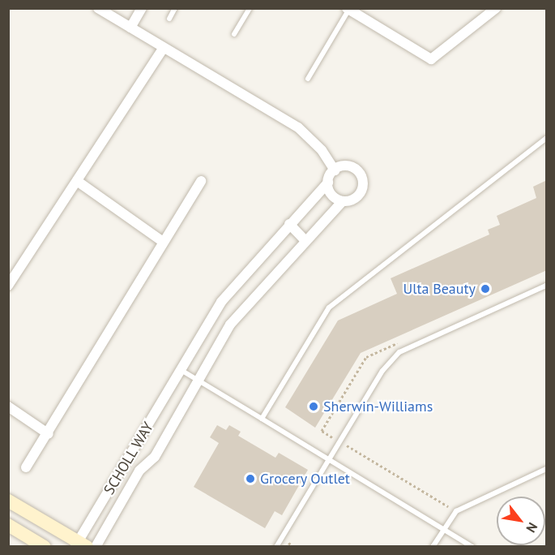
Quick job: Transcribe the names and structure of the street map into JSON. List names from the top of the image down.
{
  "streets": {
    "street": ["SCHOLL WAY"]
  },
  "places": ["Ulta Beauty", "Sherwin-Williams", "Grocery Outlet"],
  "north": "bottom right"
}
